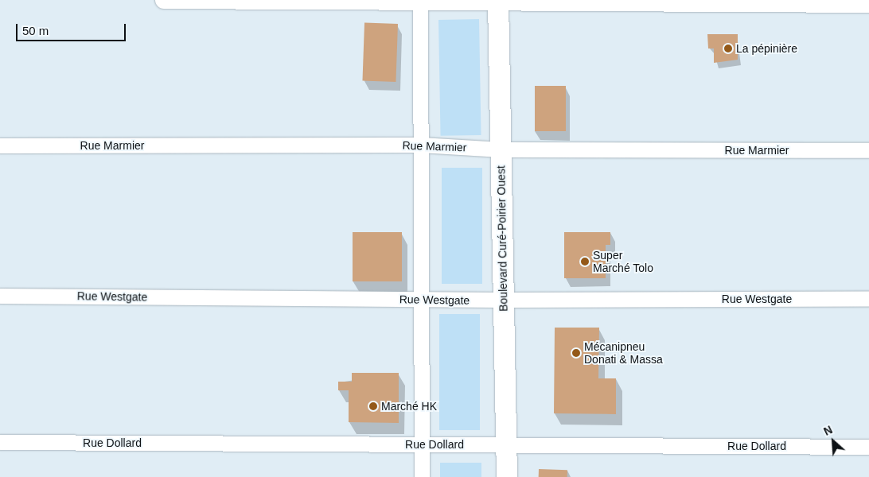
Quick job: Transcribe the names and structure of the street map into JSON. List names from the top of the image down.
{
  "streets": {
    "main road": ["Boulevard Curé-Poirier Ouest"],
    "street": ["Rue Marmier", "Rue Westgate", "Rue Dollard"]
  },
  "crossings": [
    ["Rue Marmier", "Boulevard Curé-Poirier Ouest"],
    ["Boulevard Curé-Poirier Ouest", "Rue Westgate"],
    ["Boulevard Curé-Poirier Ouest", "Rue Dollard"]
  ],
  "places": [
    "La pépinière",
    "Super Marché Tolo",
    "Mécanipneu Donati & Massa",
    "Marché HK"
  ],
  "scale_bar": "50 m",
  "north": "top left"
}
